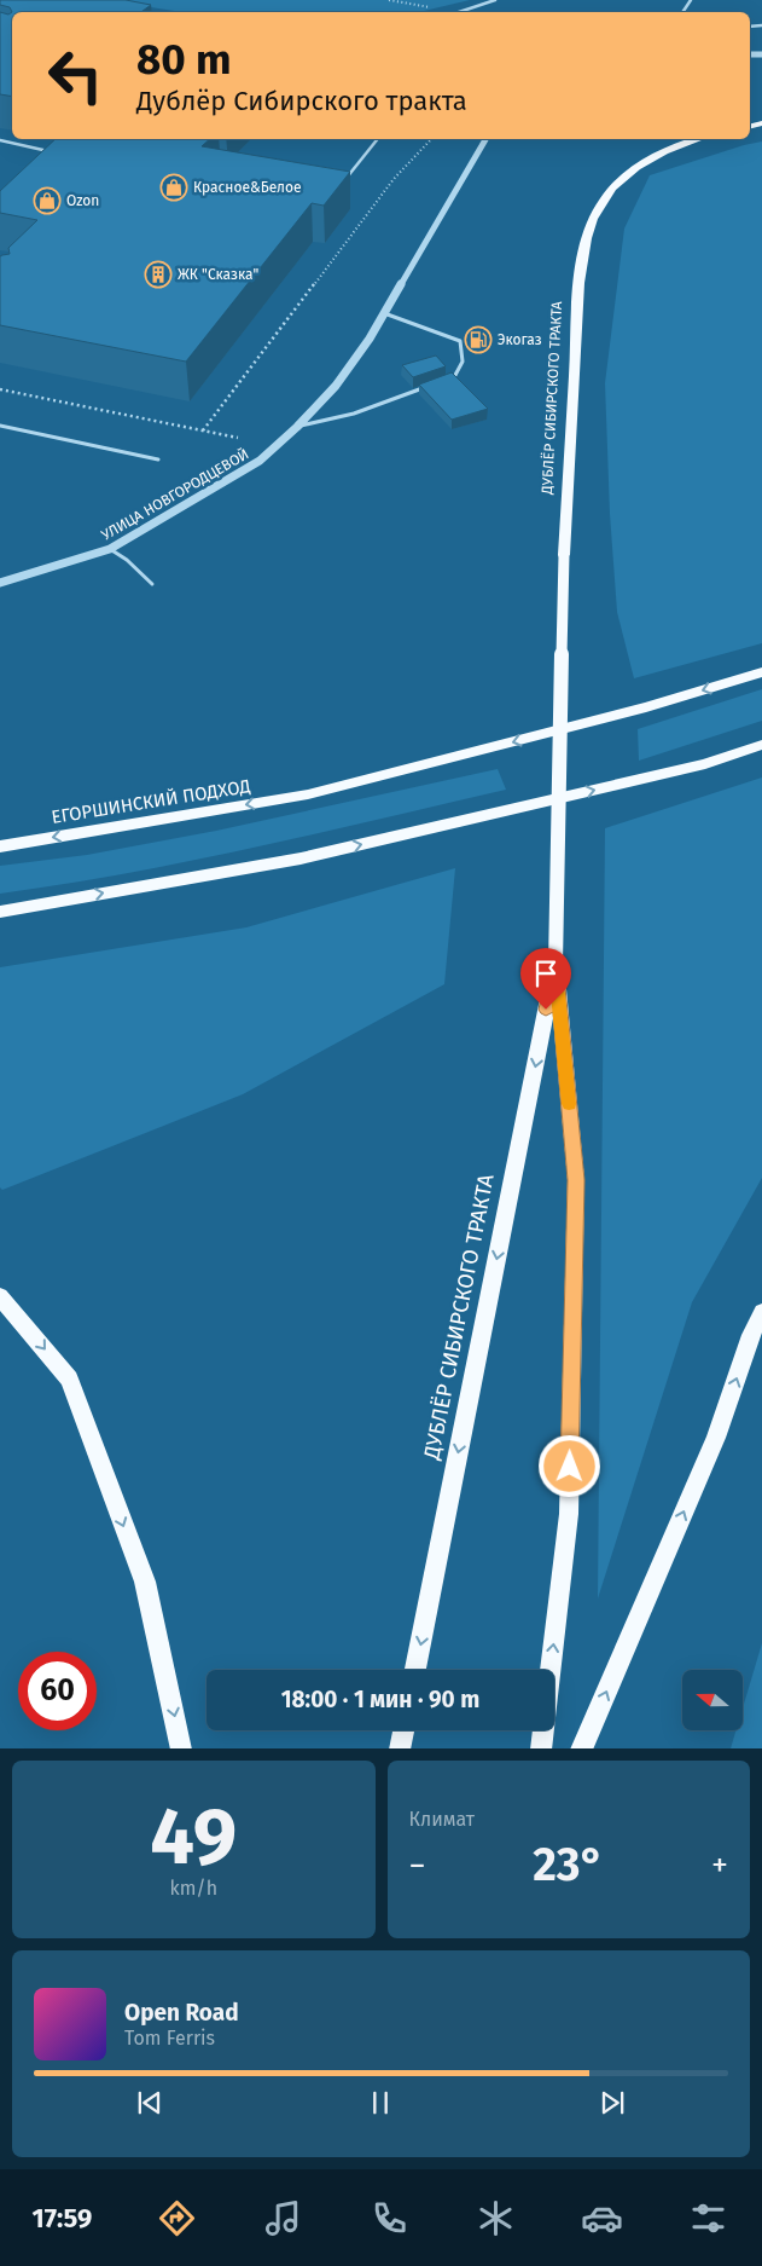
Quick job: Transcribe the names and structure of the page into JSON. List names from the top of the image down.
{
  "streets": {
    "main road": ["ДУБЛЁР СИБИРСКОГО ТРАКТА", "ЕГОРШИНСКИЙ ПОДХОД"],
    "street": ["УЛИЦА НОВГОРОДЦЕВОЙ"]
  },
  "places": {
    "shop": ["Красное&Белое", "Ozon"],
    "building": ["ЖК \"Сказка\""],
    "fuel station": ["Экогаз"]
  },
  "north": "left",
  "page": {
    "turn": ["80 m", "Дублёр Сибирского тракта"],
    "limit": "60",
    "trip": "18:00 · 1 мин · 90 m",
    "tile": [
      ["49", "km/h"],
      "Климат"
    ],
    "heat": ["−", "23°", "+"],
    "song": ["Open Road", "Tom Ferris"],
    "tabs": "17:59"
  }
}
